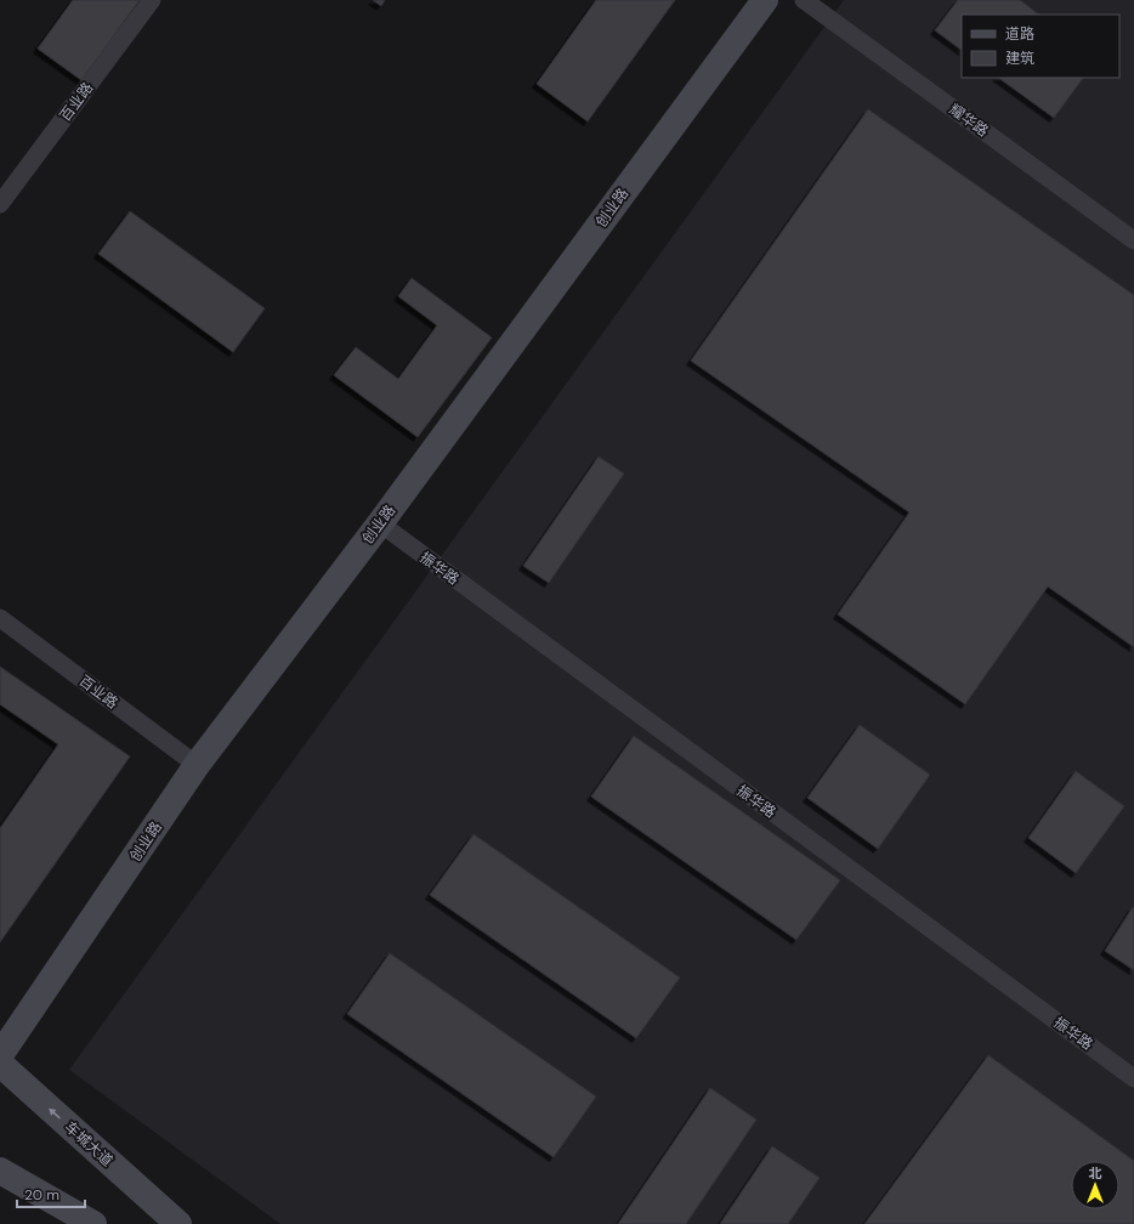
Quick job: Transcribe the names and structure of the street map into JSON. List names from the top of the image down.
{
  "streets": {
    "main road": ["创业路", "车城大道"],
    "street": ["百业路", "耀华路", "振华路"]
  },
  "crossings": [
    ["百业路", "创业路"],
    ["创业路", "振华路"]
  ],
  "legend": ["道路", "建筑"],
  "scale_bar": "20 m",
  "north": "top"
}
